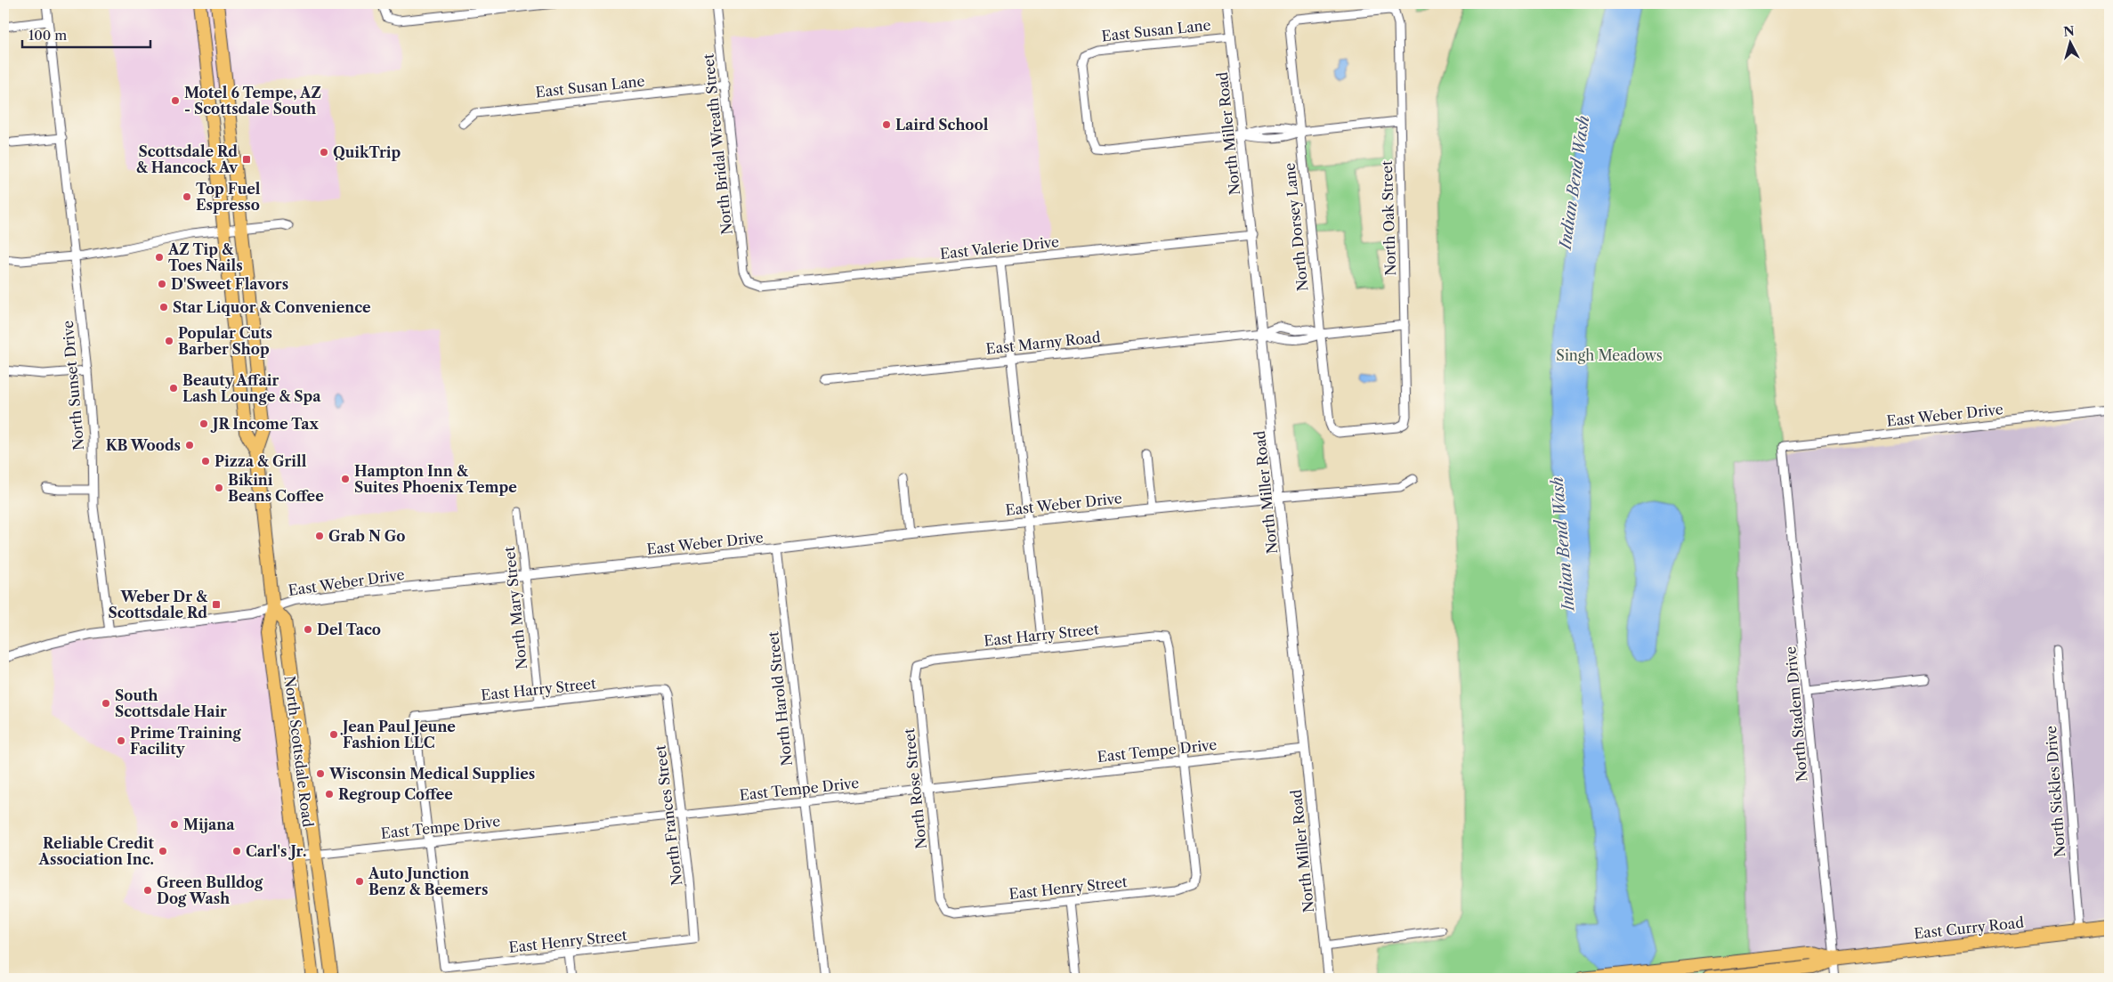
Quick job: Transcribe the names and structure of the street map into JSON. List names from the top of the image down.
{
  "streets": {
    "main road": ["North Scottsdale Road", "East Curry Road"],
    "street": [
      "East Susan Lane",
      "North Miller Road",
      "North Bridal Wreath Street",
      "North Oak Street",
      "North Dorsey Lane",
      "East Valerie Drive",
      "East Marny Road",
      "North Sunset Drive",
      "East Weber Drive",
      "North Mary Street",
      "East Harry Street",
      "North Harold Street",
      "North Stadem Drive",
      "East Tempe Drive",
      "North Rose Street",
      "North Sickles Drive",
      "North Frances Street",
      "East Henry Street"
    ]
  },
  "crossings": [
    ["East Susan Lane", "North Miller Road"],
    ["East Susan Lane", "North Bridal Wreath Street"],
    ["North Miller Road", "East Valerie Drive"],
    ["North Miller Road", "East Marny Road"],
    ["North Miller Road", "East Weber Drive"],
    ["North Miller Road", "East Tempe Drive"],
    ["North Bridal Wreath Street", "East Valerie Drive"],
    ["North Oak Street", "North Dorsey Lane"],
    ["North Oak Street", "East Marny Road"],
    ["North Dorsey Lane", "East Marny Road"],
    ["North Sunset Drive", "East Weber Drive"],
    ["East Weber Drive", "North Mary Street"],
    ["East Weber Drive", "North Harold Street"],
    ["East Weber Drive", "North Stadem Drive"],
    ["East Weber Drive", "North Scottsdale Road"],
    ["North Mary Street", "East Harry Street"],
    ["East Harry Street", "East Tempe Drive"],
    ["East Harry Street", "North Rose Street"],
    ["East Harry Street", "North Frances Street"],
    ["East Harry Street", "East Henry Street"],
    ["North Harold Street", "East Tempe Drive"],
    ["North Stadem Drive", "East Curry Road"],
    ["East Tempe Drive", "North Scottsdale Road"],
    ["East Tempe Drive", "North Rose Street"],
    ["East Tempe Drive", "North Frances Street"],
    ["East Tempe Drive", "East Henry Street"],
    ["North Rose Street", "East Henry Street"],
    ["North Sickles Drive", "East Curry Road"],
    ["North Frances Street", "East Henry Street"]
  ],
  "water": ["Indian Bend Wash"],
  "parks": ["Singh Meadows"],
  "places": {
    "other": [
      "Motel 6 Tempe, AZ - Scottsdale South",
      "Laird School",
      "QuikTrip",
      "Top Fuel Espresso",
      "AZ Tip & Toes Nails",
      "D'Sweet Flavors",
      "Star Liquor & Convenience",
      "Popular Cuts Barber Shop",
      "Beauty Affair Lash Lounge & Spa",
      "JR Income Tax",
      "KB Woods",
      "Pizza & Grill",
      "Hampton Inn & Suites Phoenix Tempe",
      "Bikini Beans Coffee",
      "Grab N Go",
      "Del Taco",
      "South Scottsdale Hair",
      "Jean Paul Jeune Fashion LLC",
      "Prime Training Facility",
      "Wisconsin Medical Supplies",
      "Regroup Coffee",
      "Mijana",
      "Reliable Credit Association Inc.",
      "Carl's Jr.",
      "Auto Junction Benz & Beemers",
      "Green Bulldog Dog Wash"
    ],
    "transit": ["Scottsdale Rd & Hancock Av", "Weber Dr & Scottsdale Rd"]
  },
  "scale_bar": "100 m",
  "north": "top"
}
